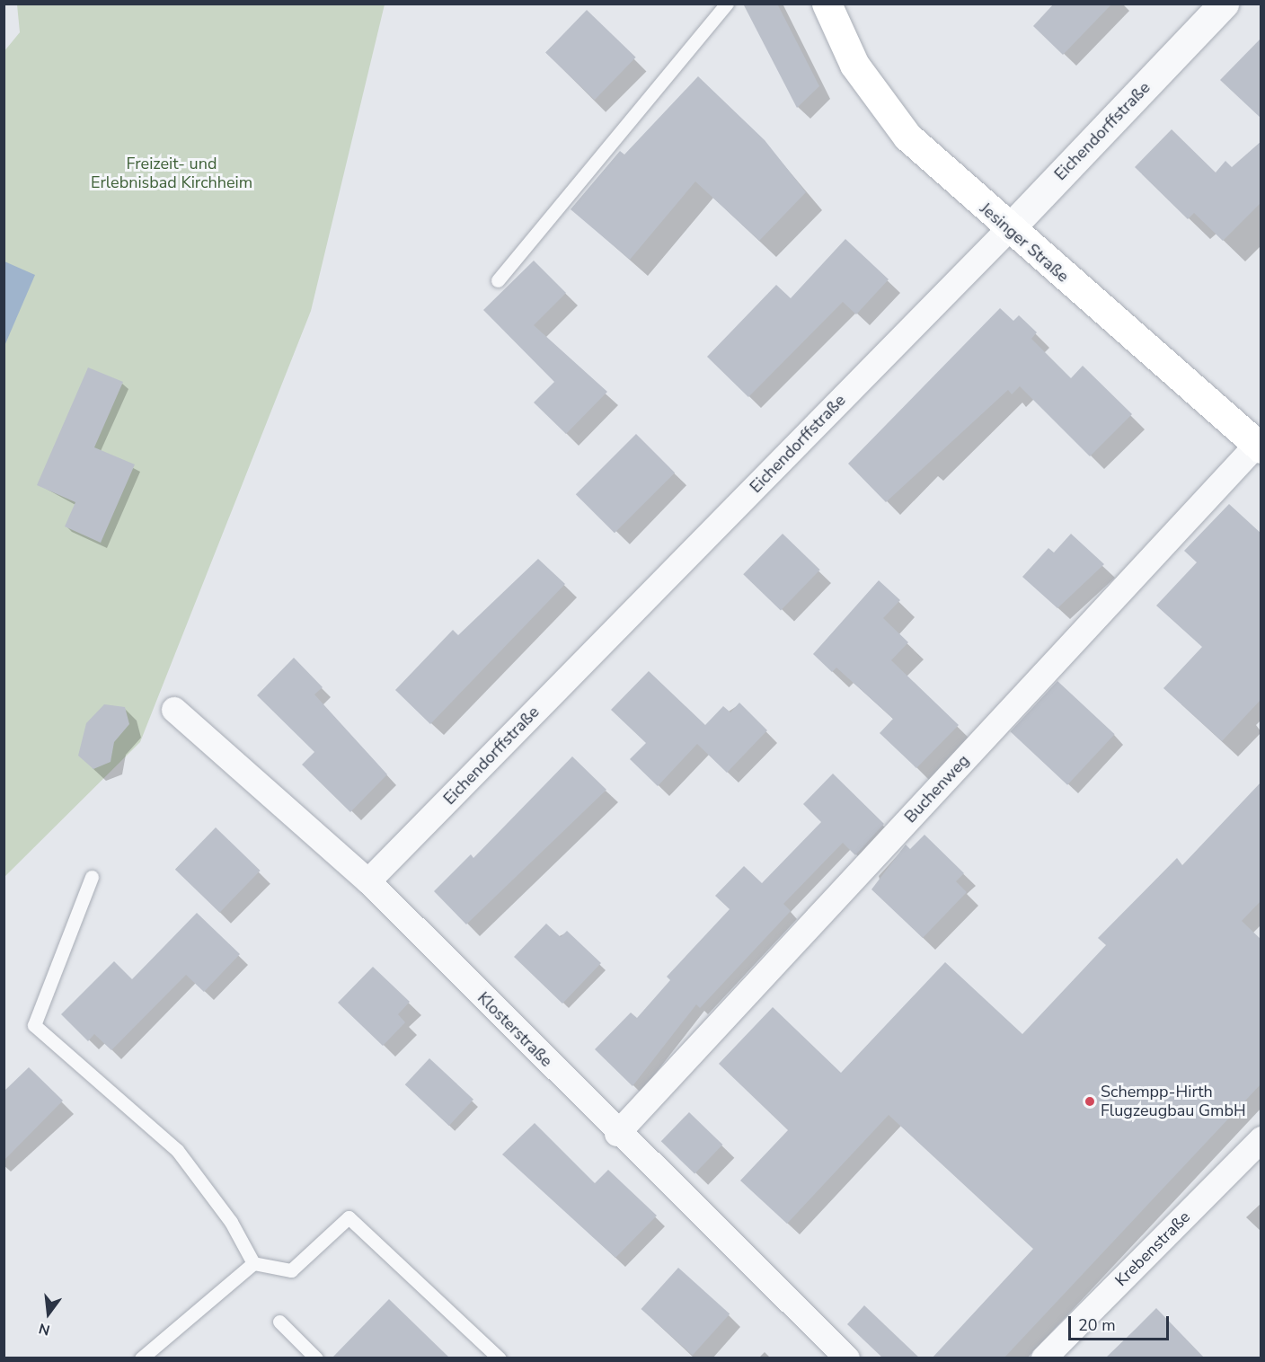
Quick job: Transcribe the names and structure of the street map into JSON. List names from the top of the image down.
{
  "streets": {
    "main road": ["Jesinger Straße"],
    "street": [
      "Eichendorffstraße",
      "Buchenweg",
      "Klosterstraße",
      "Krebenstraße"
    ]
  },
  "crossings": [
    ["Eichendorffstraße", "Jesinger Straße"],
    ["Eichendorffstraße", "Klosterstraße"],
    ["Jesinger Straße", "Buchenweg"],
    ["Buchenweg", "Klosterstraße"]
  ],
  "parks": ["Freizeit- und Erlebnisbad Kirchheim"],
  "places": ["Schempp-Hirth Flugzeugbau GmbH"],
  "scale_bar": "20 m",
  "north": "bottom"
}
